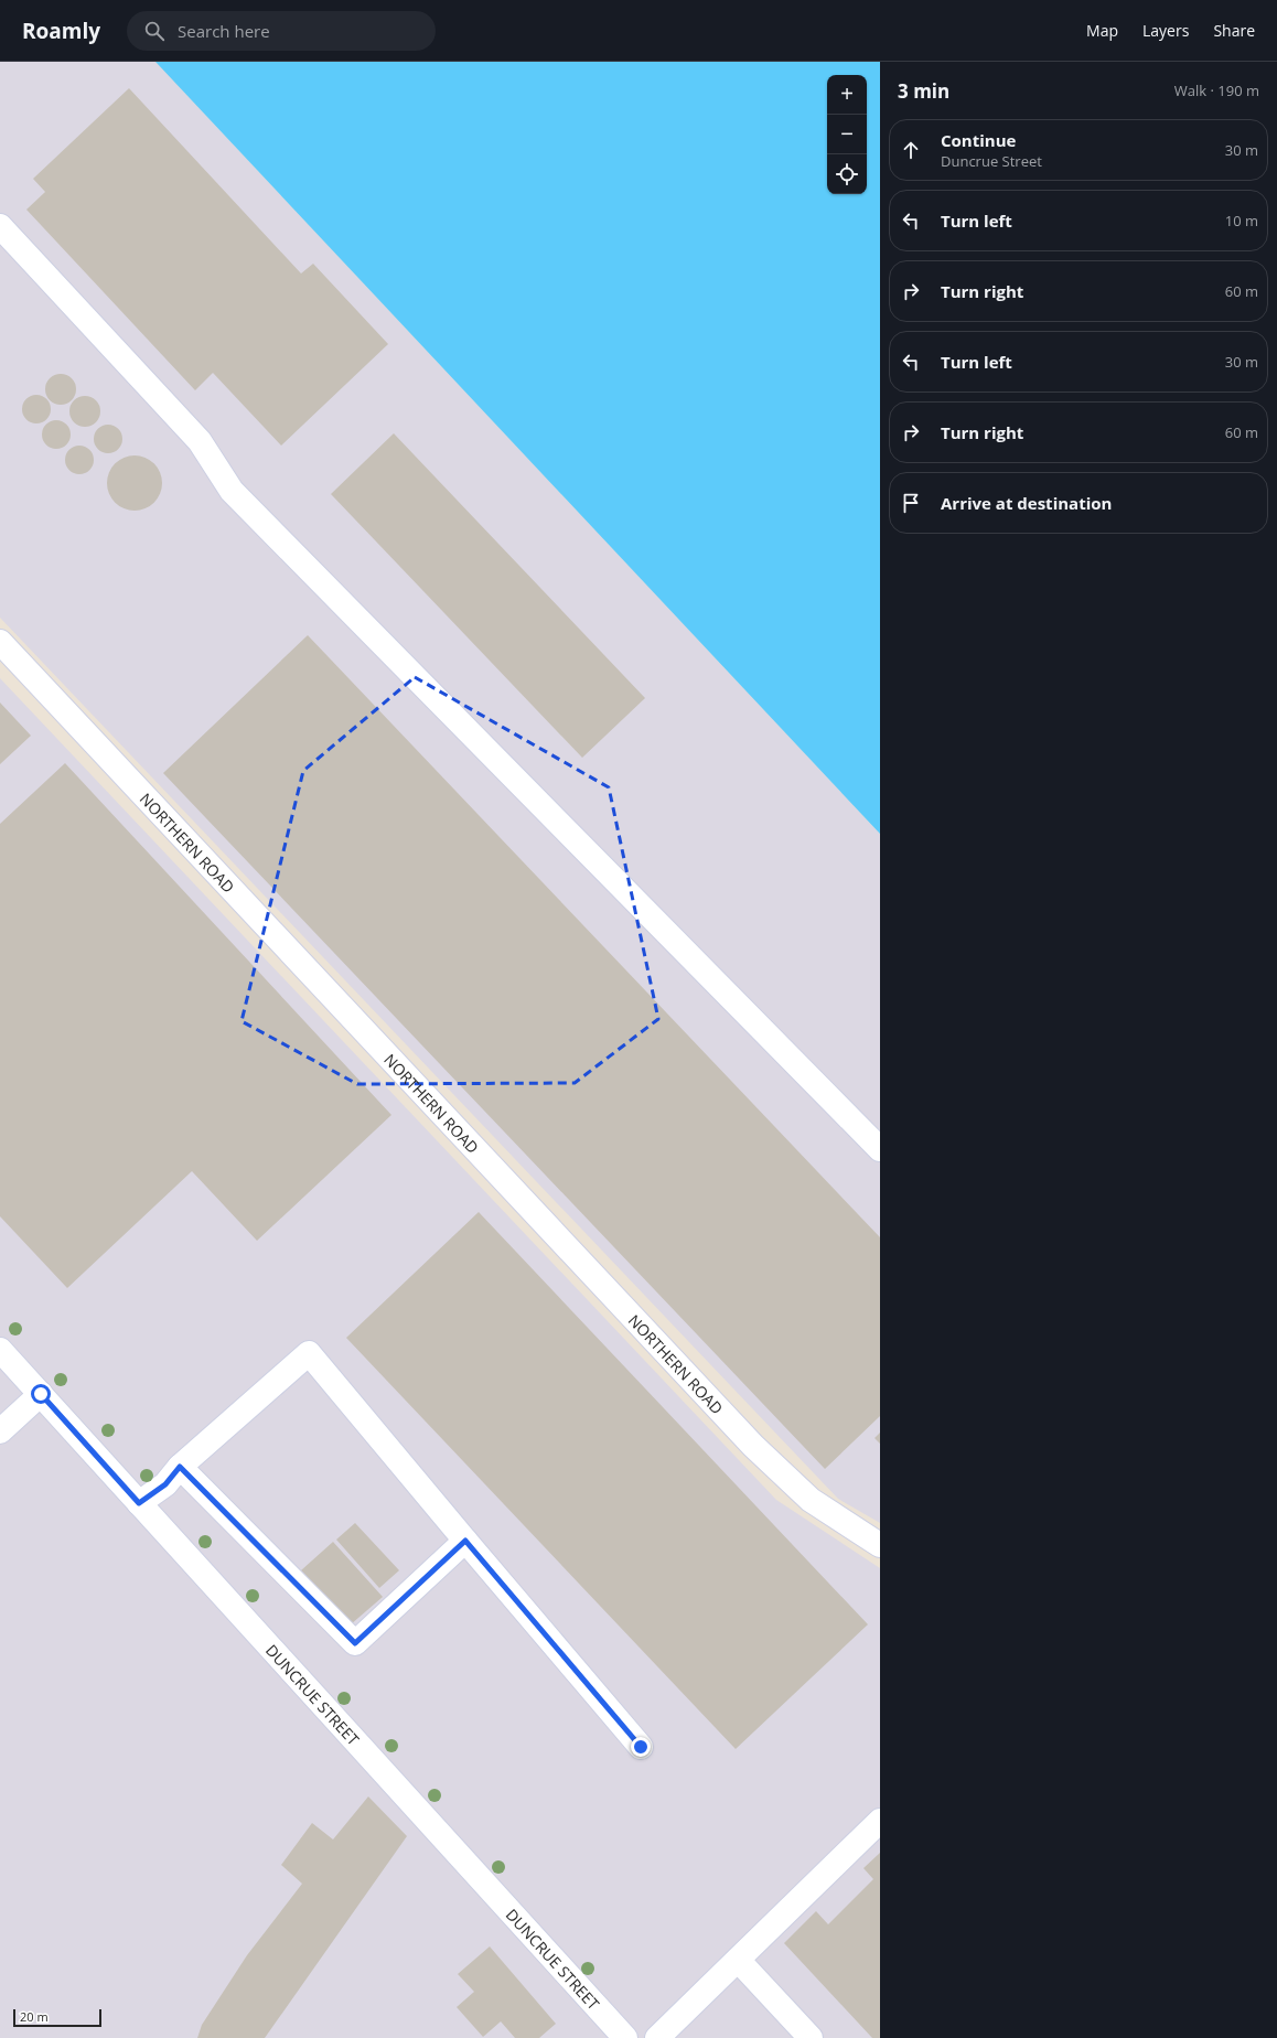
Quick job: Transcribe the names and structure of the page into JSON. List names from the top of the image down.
{
  "streets": {
    "street": ["NORTHERN ROAD", "DUNCRUE STREET"]
  },
  "scale_bar": "20 m",
  "page": {
    "header": "Roamly",
    "search": "Search here",
    "nav": ["Map", "Layers", "Share"],
    "heading": ["3 min", "Walk · 190 m"],
    "map_buttons": ["+", "−"],
    "list": [
      ["Continue", "Duncrue Street", "30 m"],
      ["Turn left", "10 m"],
      ["Turn right", "60 m"],
      ["Turn left", "30 m"],
      ["Turn right", "60 m"],
      "Arrive at destination"
    ],
    "scale": "20 m"
  }
}
